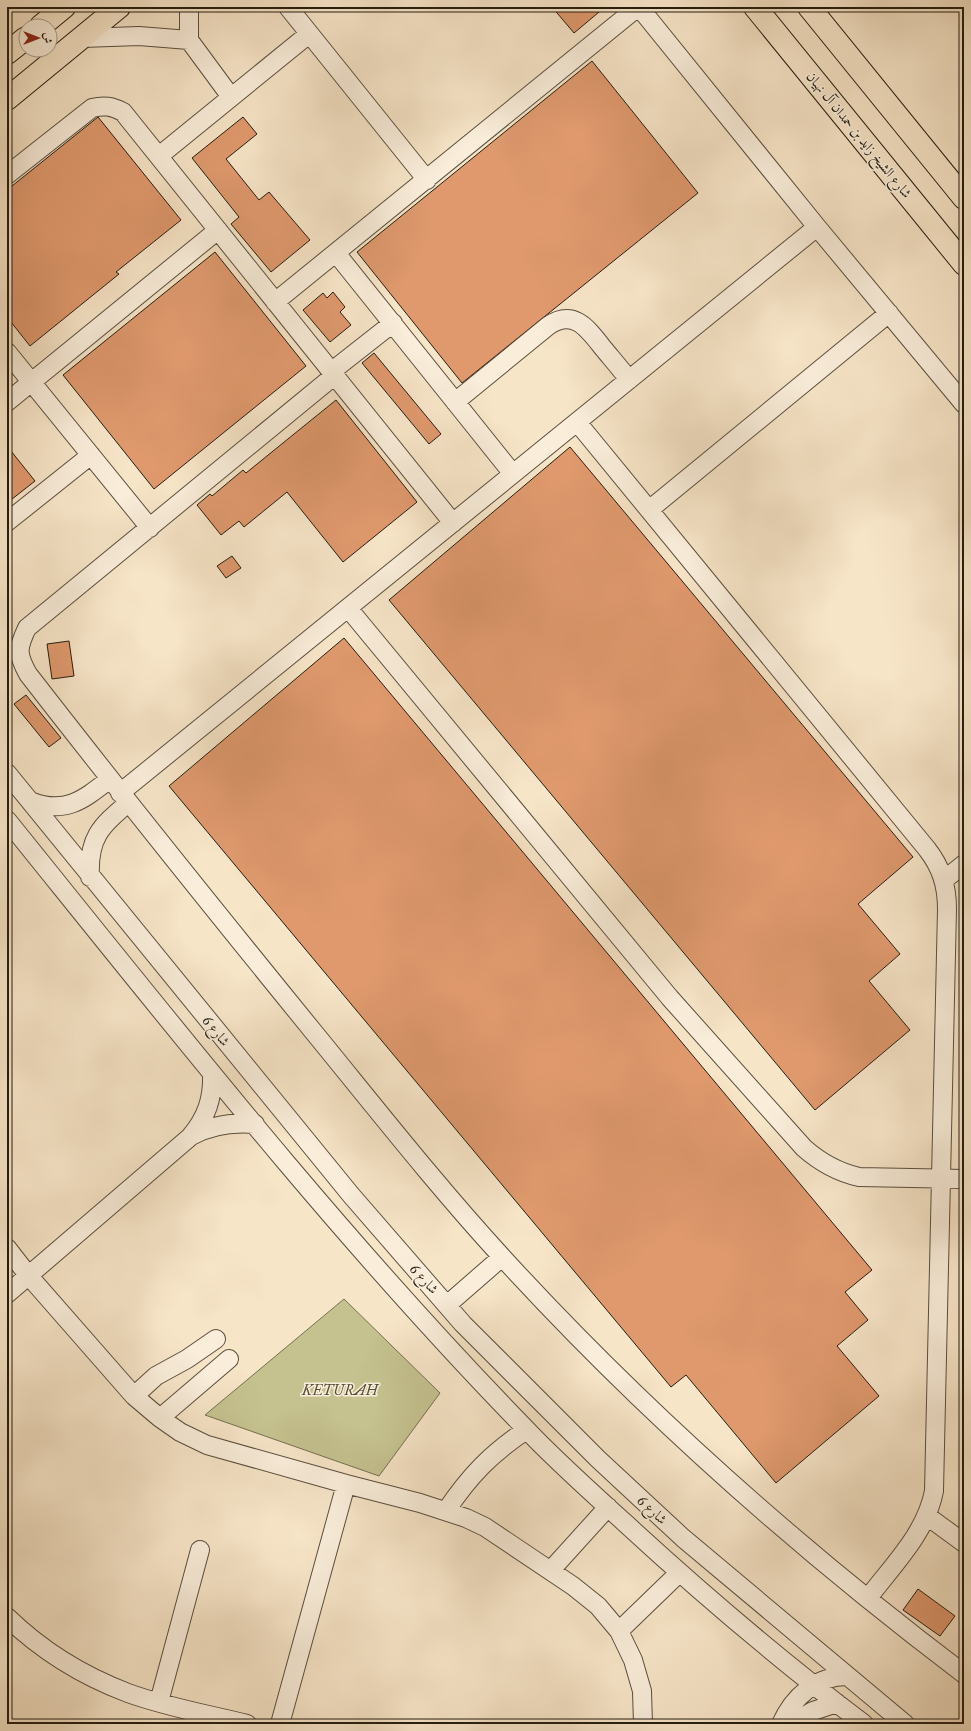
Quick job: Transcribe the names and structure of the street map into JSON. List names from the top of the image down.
{
  "streets": {
    "main road": ["شارع الشيخ زايد بن حمدان آل نهيان"],
    "street": ["شارع 6"]
  },
  "parks": ["KETURAH"],
  "north": "right"
}
